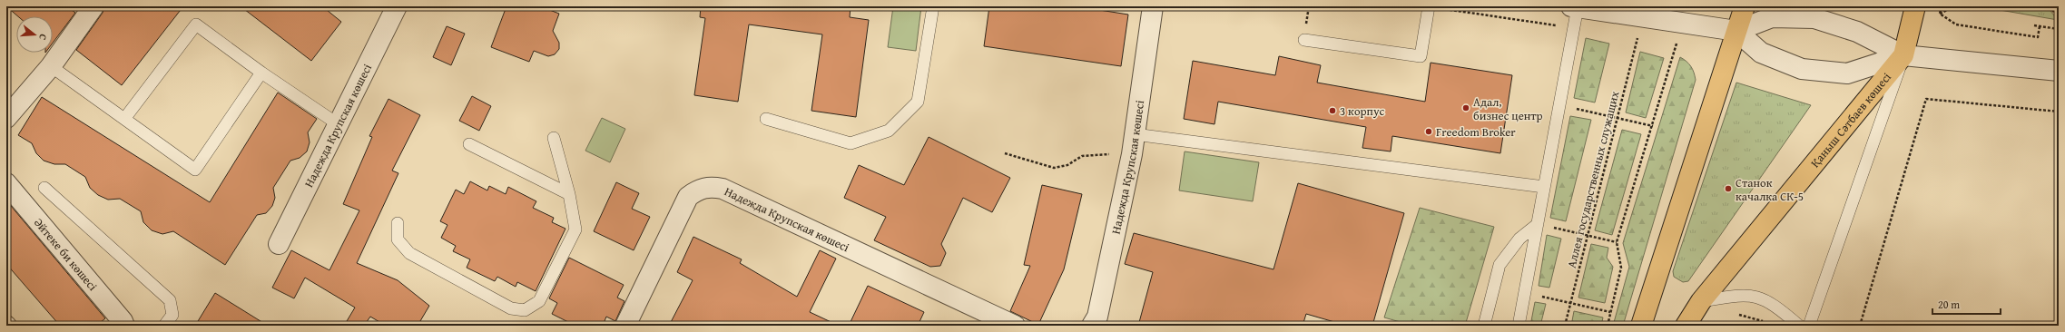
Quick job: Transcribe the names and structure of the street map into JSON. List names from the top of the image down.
{
  "streets": {
    "main road": ["Қаныш Сәтбаев көшесі"],
    "street": ["Надежда Крупская көшесі", "Әйтеке би көшесі"],
    "path": ["Аллея государственных служащих"]
  },
  "places": [
    "Адал, бизнес центр",
    "3 корпус",
    "Freedom Broker",
    "Станок качалка СК-5"
  ],
  "scale_bar": "20 m",
  "north": "right"
}
